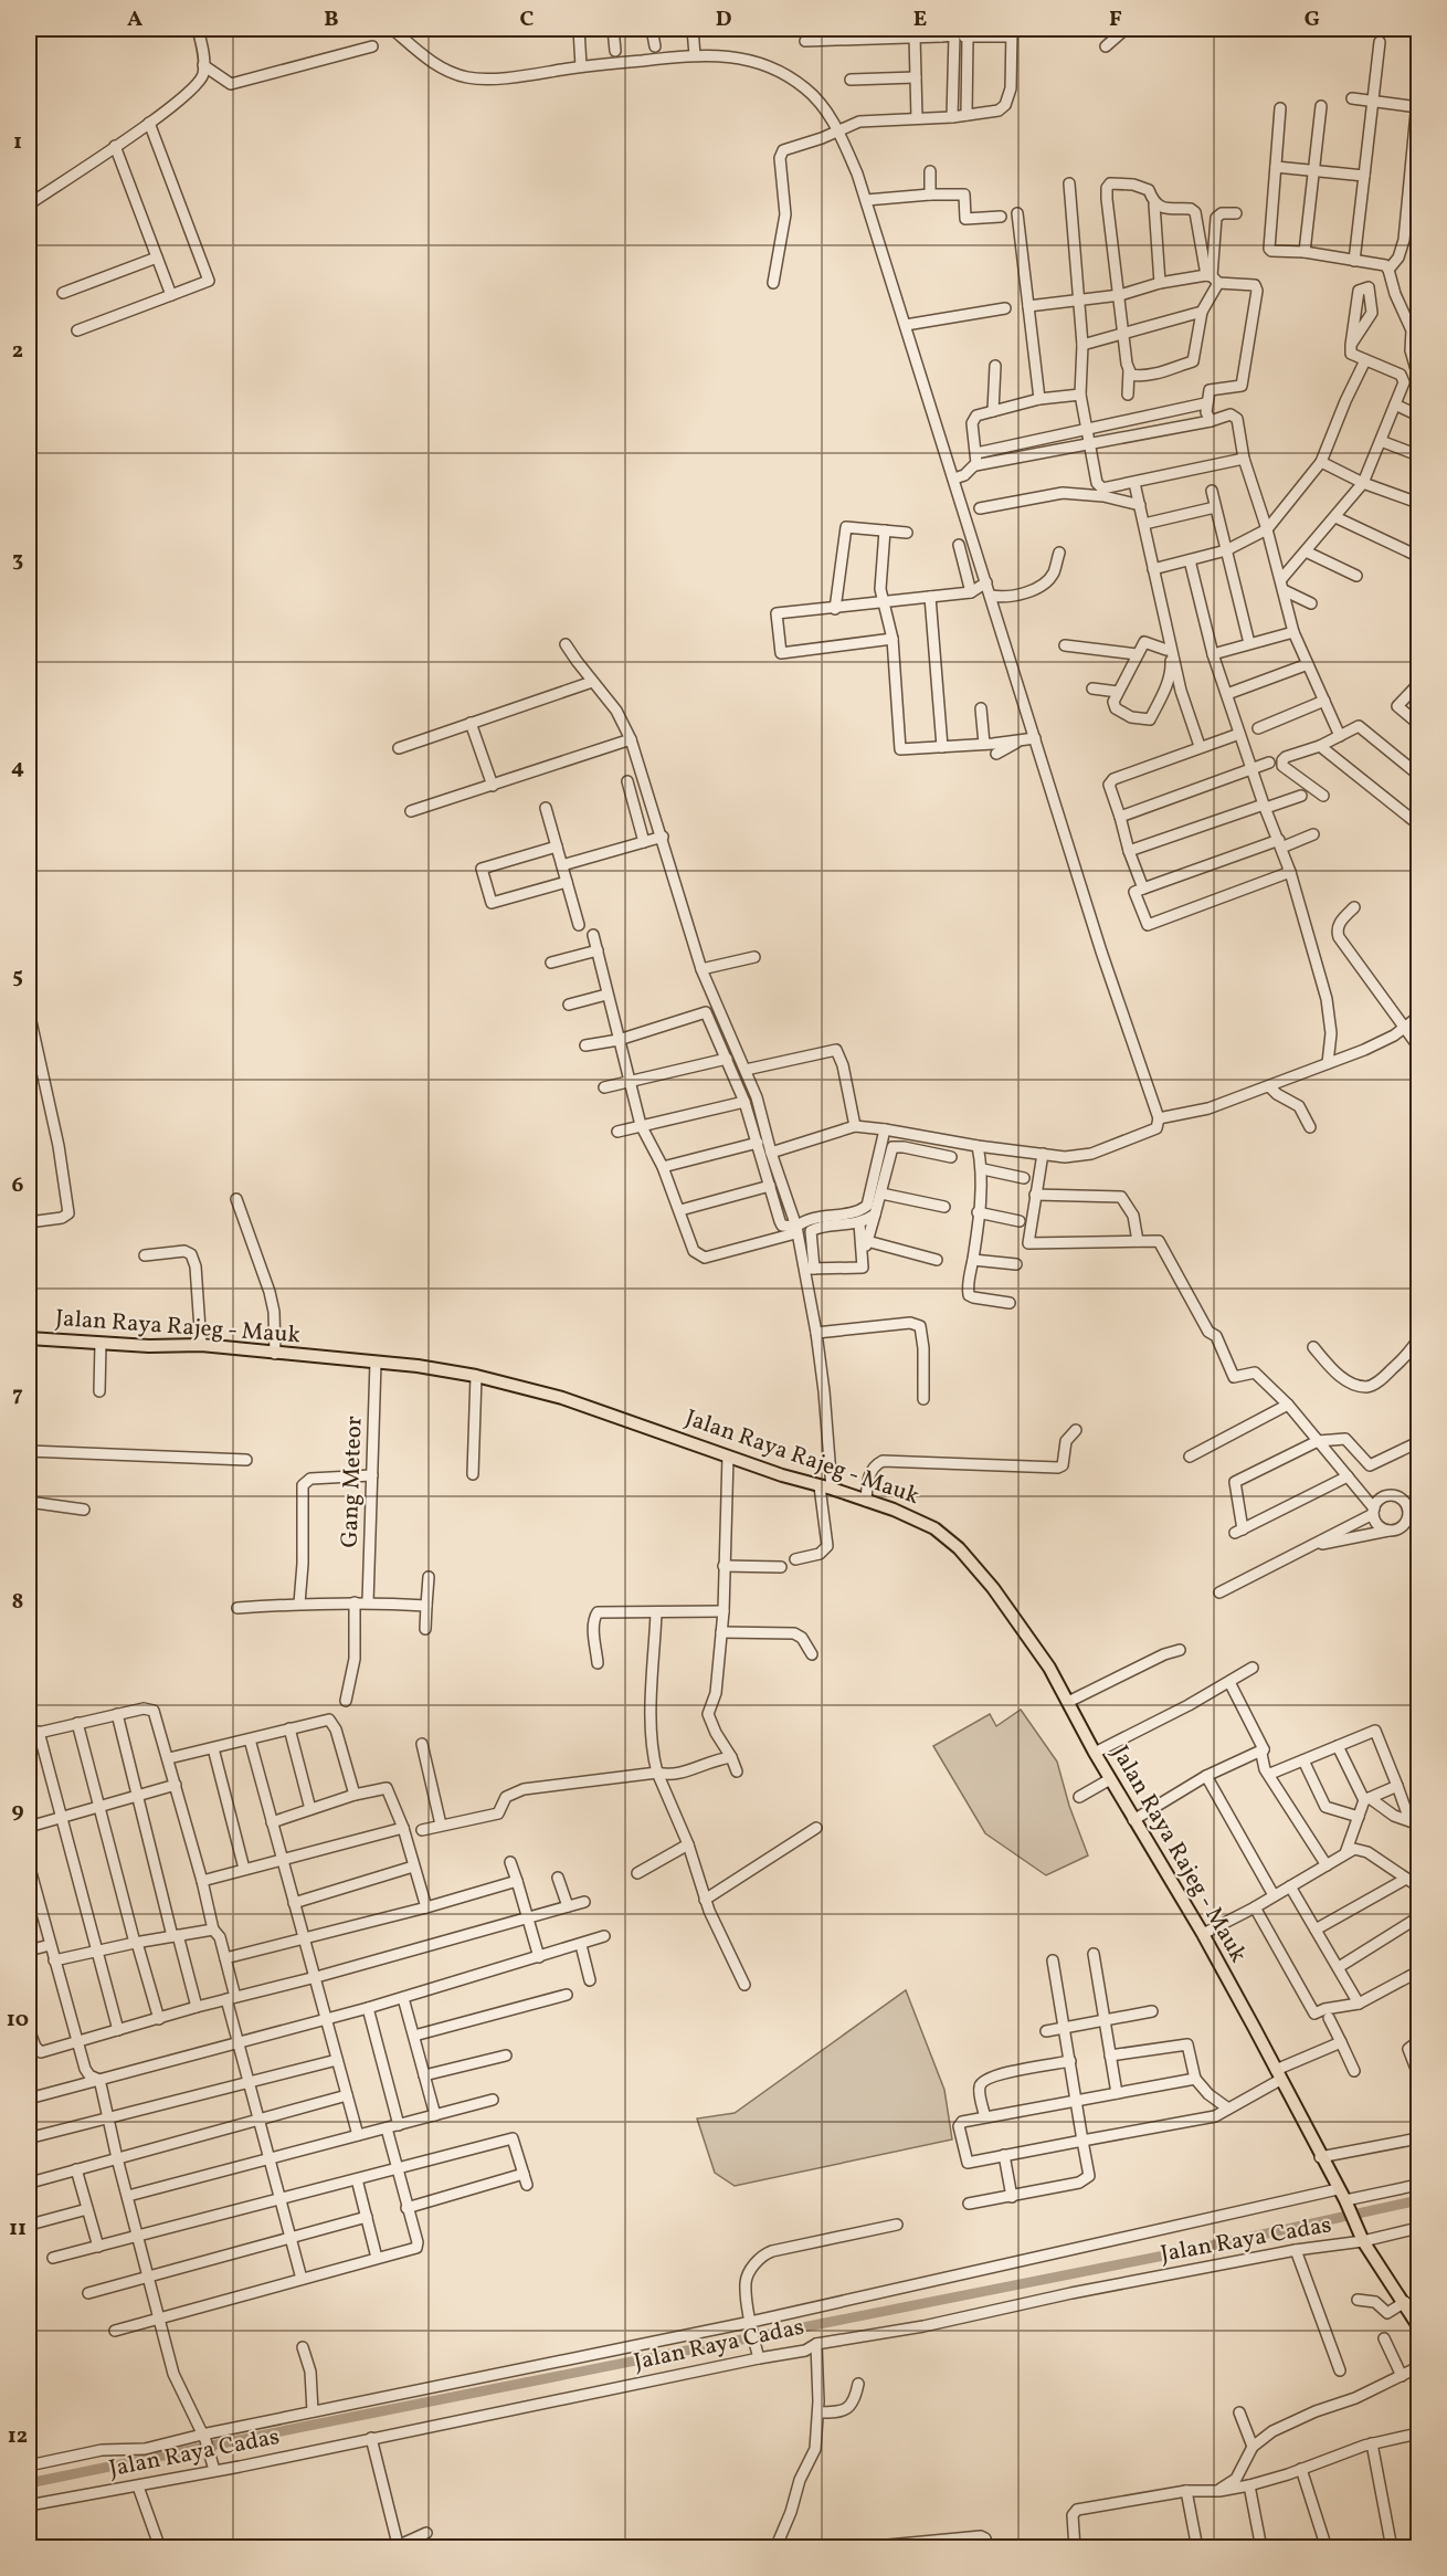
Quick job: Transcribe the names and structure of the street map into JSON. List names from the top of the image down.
{
  "streets": {
    "main road": ["Jalan Raya Rajeg - Mauk"],
    "street": ["Gang Meteor", "Jalan Raya Cadas"]
  },
  "crossings": [
    ["Jalan Raya Rajeg - Mauk", "Gang Meteor"],
    ["Jalan Raya Rajeg - Mauk", "Jalan Raya Cadas"]
  ],
  "grid": {
    "columns": [
      "A",
      "B",
      "C",
      "D",
      "E",
      "F",
      "G"
    ],
    "rows": [
      "1",
      "2",
      "3",
      "4",
      "5",
      "6",
      "7",
      "8",
      "9",
      "10",
      "11",
      "12"
    ]
  }
}
